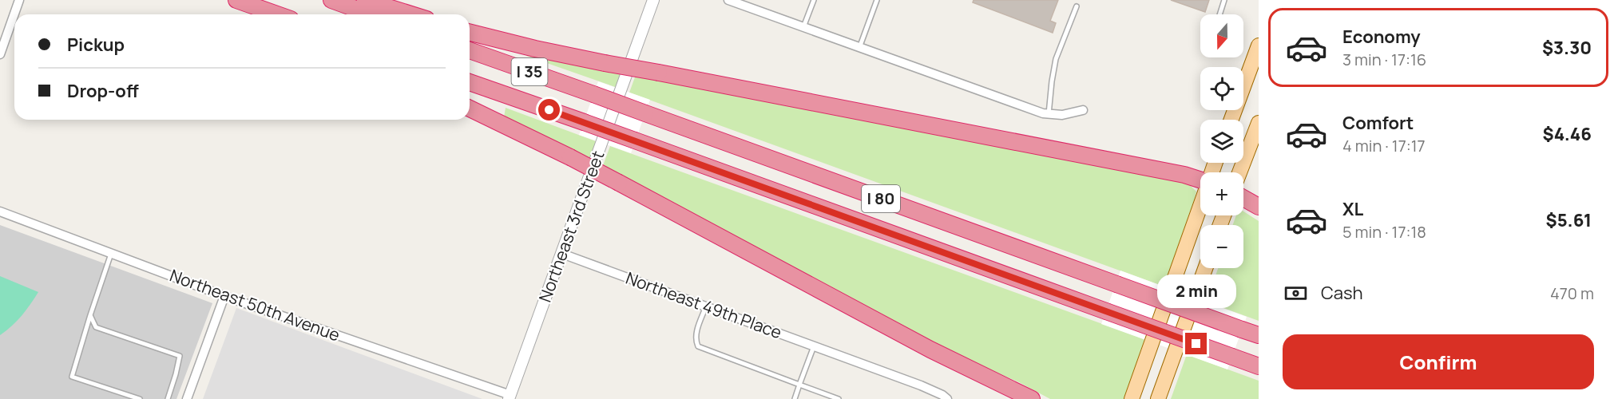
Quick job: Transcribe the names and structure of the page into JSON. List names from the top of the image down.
{
  "streets": {
    "highway": ["I 35", "I 80"],
    "street": ["Northeast 3rd Street", "Northeast 50th Avenue", "Northeast 49th Place"]
  },
  "crossings": [
    ["I 35", "I 80"],
    ["Northeast 3rd Street", "Northeast 50th Avenue"],
    ["Northeast 3rd Street", "Northeast 49th Place"]
  ],
  "north": "bottom",
  "page": {
    "list": [
      {
        "name": "Economy",
        "note": "3 min · 17:16",
        "value": "$3.30"
      },
      {
        "name": "Comfort",
        "note": "4 min · 17:17",
        "value": "$4.46"
      },
      {
        "name": "XL",
        "note": "5 min · 17:18",
        "value": "$5.61"
      }
    ],
    "map_buttons": ["+", "−"],
    "banner": ["Pickup", "Drop-off"],
    "pay": ["Cash", "470 m"],
    "bubble": "2 min",
    "buttons": "Confirm"
  }
}
